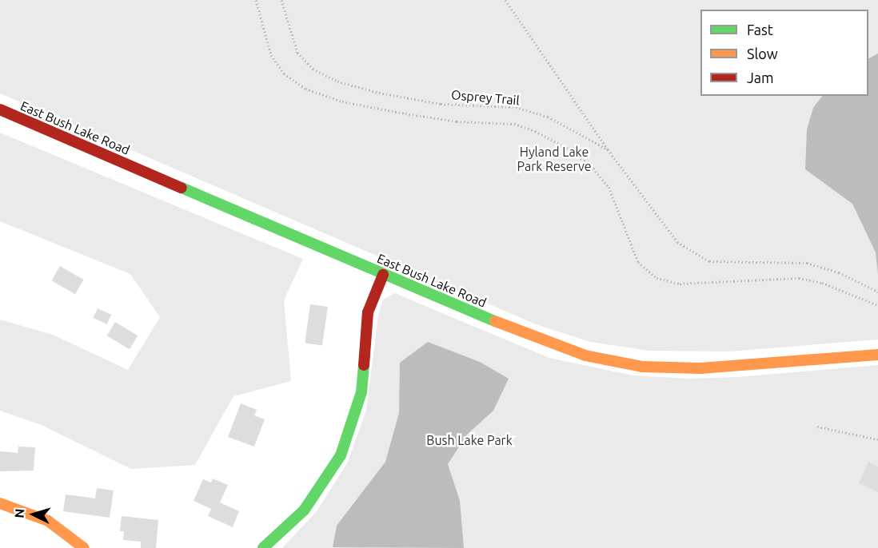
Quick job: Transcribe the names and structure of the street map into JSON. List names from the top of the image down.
{
  "streets": {
    "street": ["East Bush Lake Road"],
    "path": ["Osprey Trail"]
  },
  "parks": ["Hyland Lake Park Reserve", "Bush Lake Park"],
  "legend": ["Fast", "Slow", "Jam"],
  "north": "left"
}
